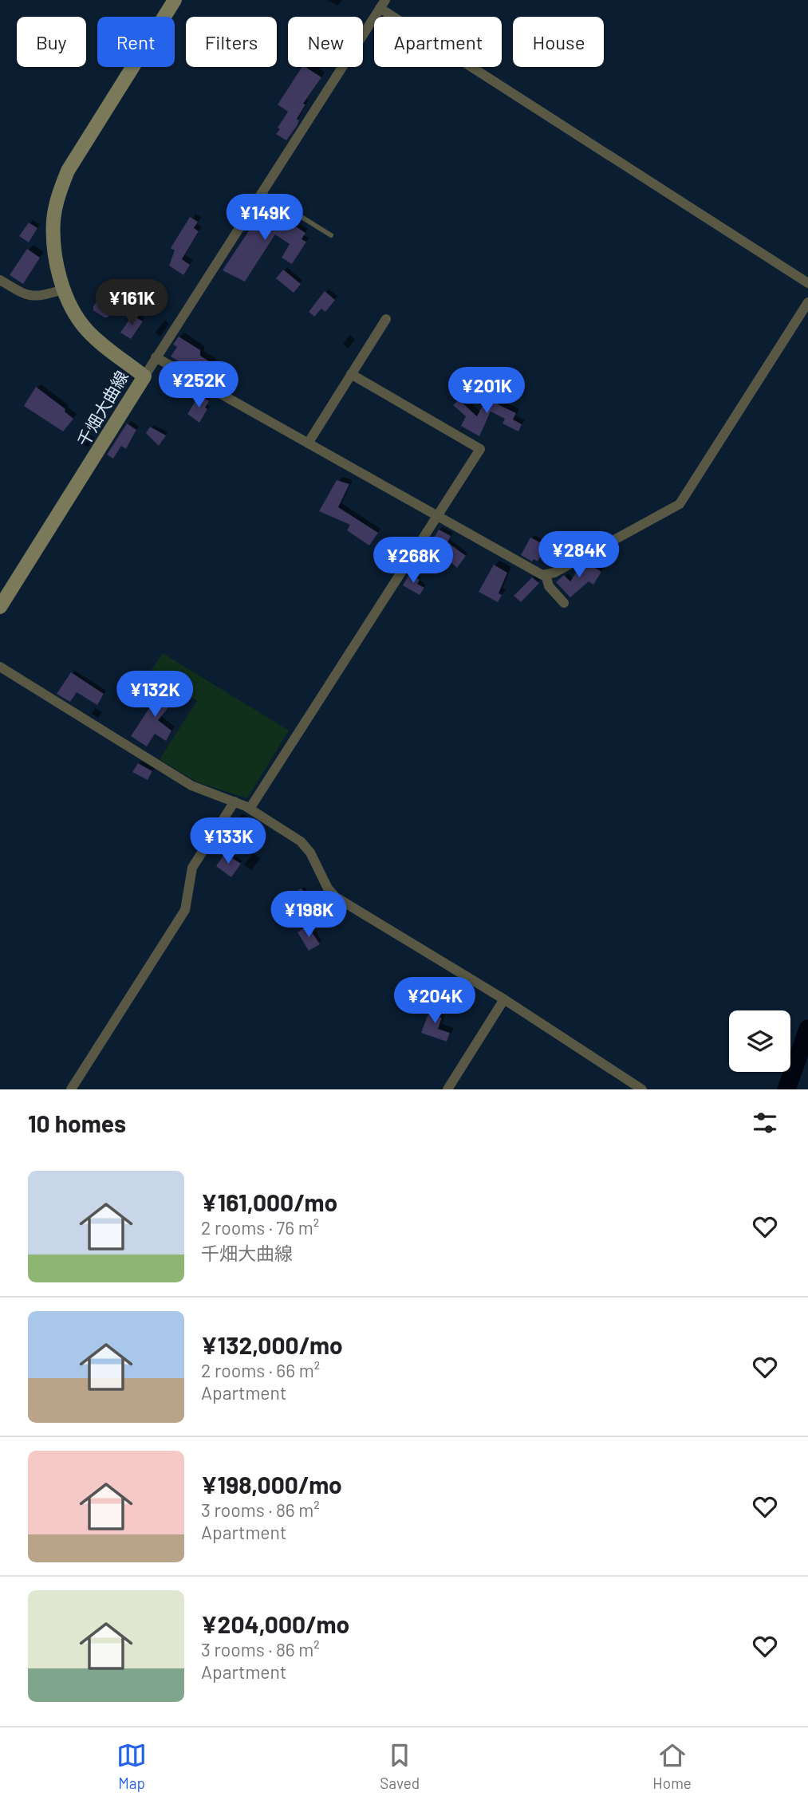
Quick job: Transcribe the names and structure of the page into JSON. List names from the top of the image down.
{
  "streets": {
    "main road": ["千畑大曲線"]
  },
  "page": {
    "chip": [
      "Buy",
      "Rent",
      "Filters",
      "New",
      "Apartment",
      "House"
    ],
    "price": [
      "¥149K",
      "¥161K",
      "¥252K",
      "¥201K",
      "¥284K",
      "¥268K",
      "¥132K",
      "¥133K",
      "¥198K",
      "¥204K"
    ],
    "heading": "10 homes",
    "list": [
      {
        "name": "¥161,000/mo",
        "note": "2 rooms · 76 m² · 千畑大曲線"
      },
      {
        "name": "¥132,000/mo",
        "note": "2 rooms · 66 m² · Apartment"
      },
      {
        "name": "¥198,000/mo",
        "note": "3 rooms · 86 m² · Apartment"
      },
      {
        "name": "¥204,000/mo",
        "note": "3 rooms · 86 m² · Apartment"
      }
    ],
    "tabs": ["Map", "Saved", "Home"]
  }
}
